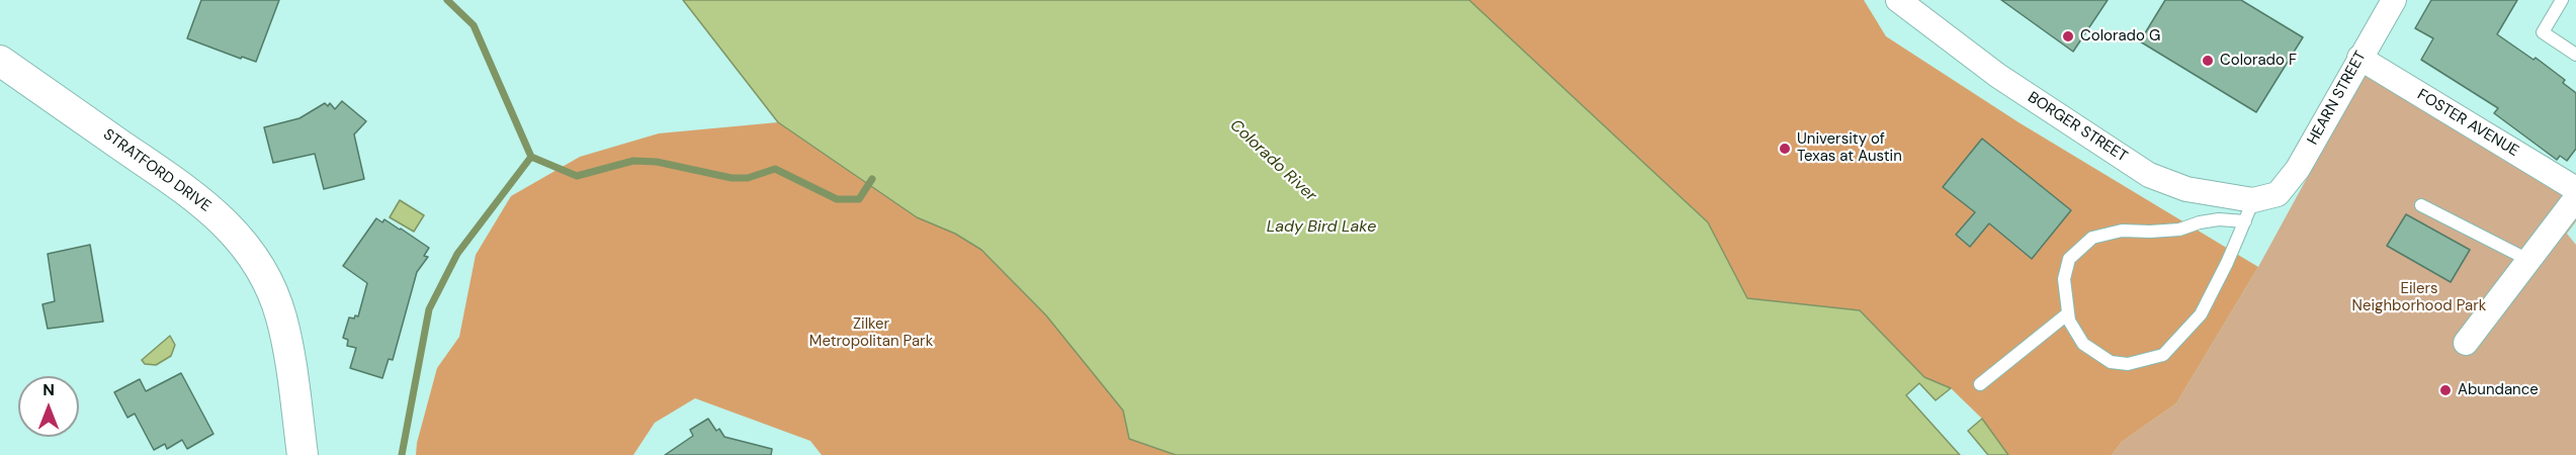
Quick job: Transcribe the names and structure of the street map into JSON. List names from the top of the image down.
{
  "streets": {
    "street": [
      "HEARN STREET",
      "FOSTER AVENUE",
      "BORGER STREET",
      "STRATFORD DRIVE"
    ]
  },
  "crossings": [
    ["HEARN STREET", "FOSTER AVENUE"],
    ["HEARN STREET", "BORGER STREET"]
  ],
  "water": ["Colorado River", "Lady Bird Lake"],
  "parks": ["Eilers Neighborhood Park", "Zilker Metropolitan Park"],
  "places": [
    "Colorado G",
    "Colorado F",
    "University of Texas at Austin",
    "Abundance"
  ],
  "north": "top"
}
